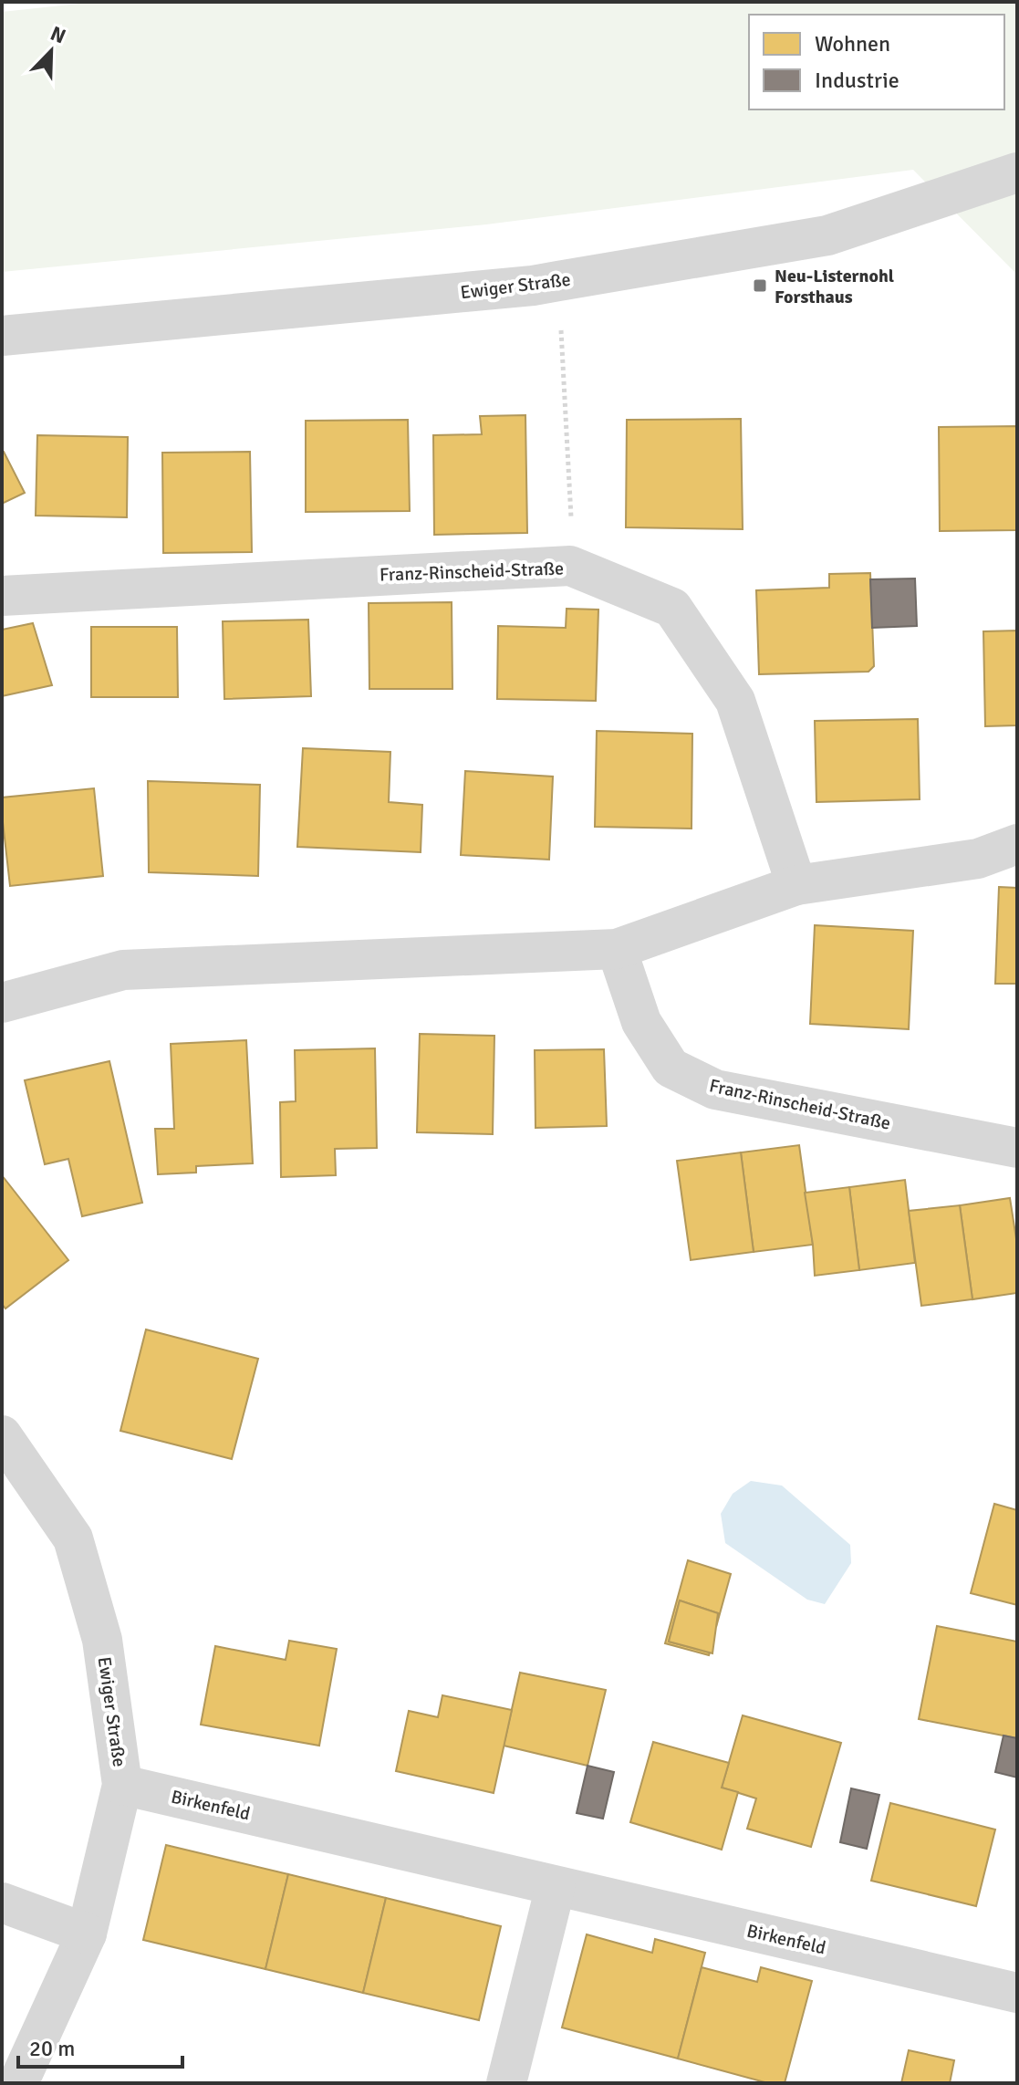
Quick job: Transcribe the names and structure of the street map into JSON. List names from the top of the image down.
{
  "streets": {
    "street": ["Ewiger Straße", "Franz-Rinscheid-Straße", "Birkenfeld"]
  },
  "crossings": [
    ["Ewiger Straße", "Birkenfeld"]
  ],
  "places": {
    "transit": ["Neu-Listernohl Forsthaus"]
  },
  "legend": ["Wohnen", "Industrie"],
  "scale_bar": "20 m",
  "north": "top right"
}
